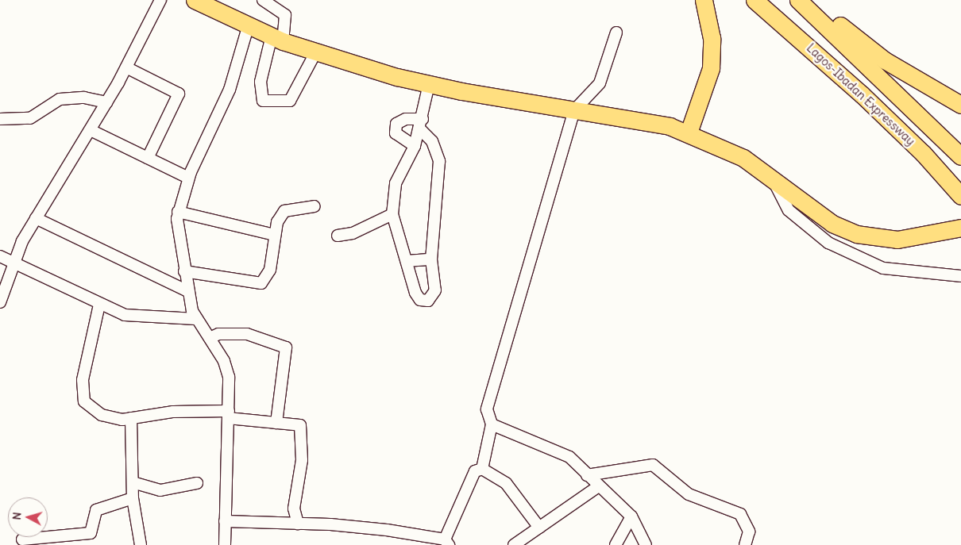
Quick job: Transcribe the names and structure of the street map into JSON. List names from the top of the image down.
{
  "streets": {
    "highway": ["Lagos-Ibadan Expressway"]
  },
  "north": "left"
}
